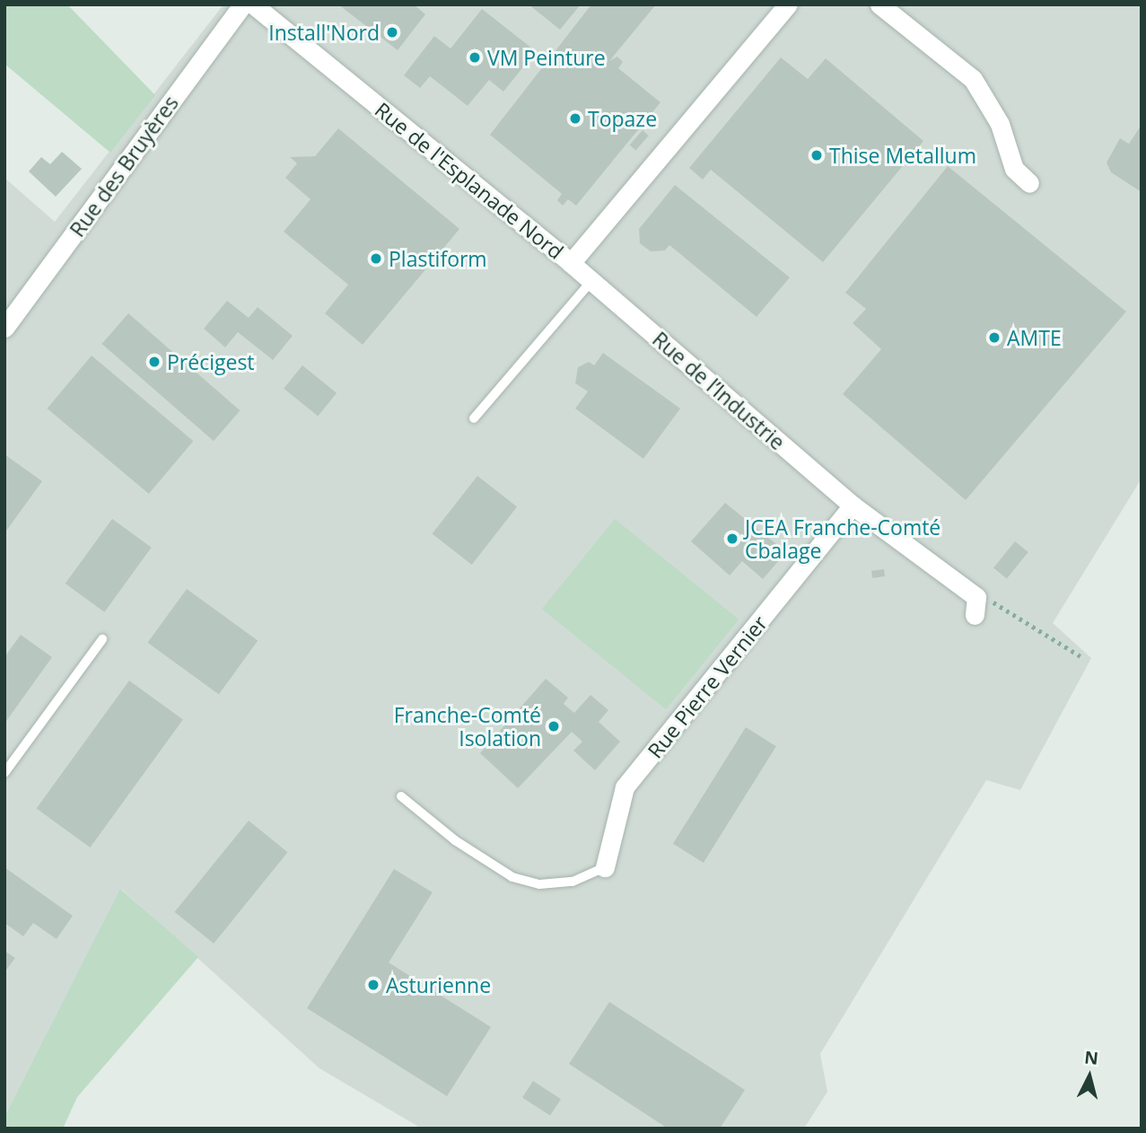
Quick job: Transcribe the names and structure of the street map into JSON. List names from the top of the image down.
{
  "streets": {
    "street": [
      "Rue des Bruyères",
      "Rue de l'Esplanade Nord",
      "Rue de l’Industrie",
      "Rue Pierre Vernier"
    ]
  },
  "crossings": [
    ["Rue de l'Esplanade Nord", "Rue de l’Industrie"],
    ["Rue de l’Industrie", "Rue Pierre Vernier"]
  ],
  "places": [
    "Install'Nord",
    "VM Peinture",
    "Topaze",
    "Thise Metallum",
    "Plastiform",
    "AMTE",
    "Précigest",
    "JCEA Franche-Comté Cbalage",
    "Franche-Comté Isolation",
    "Asturienne"
  ],
  "north": "top"
}
